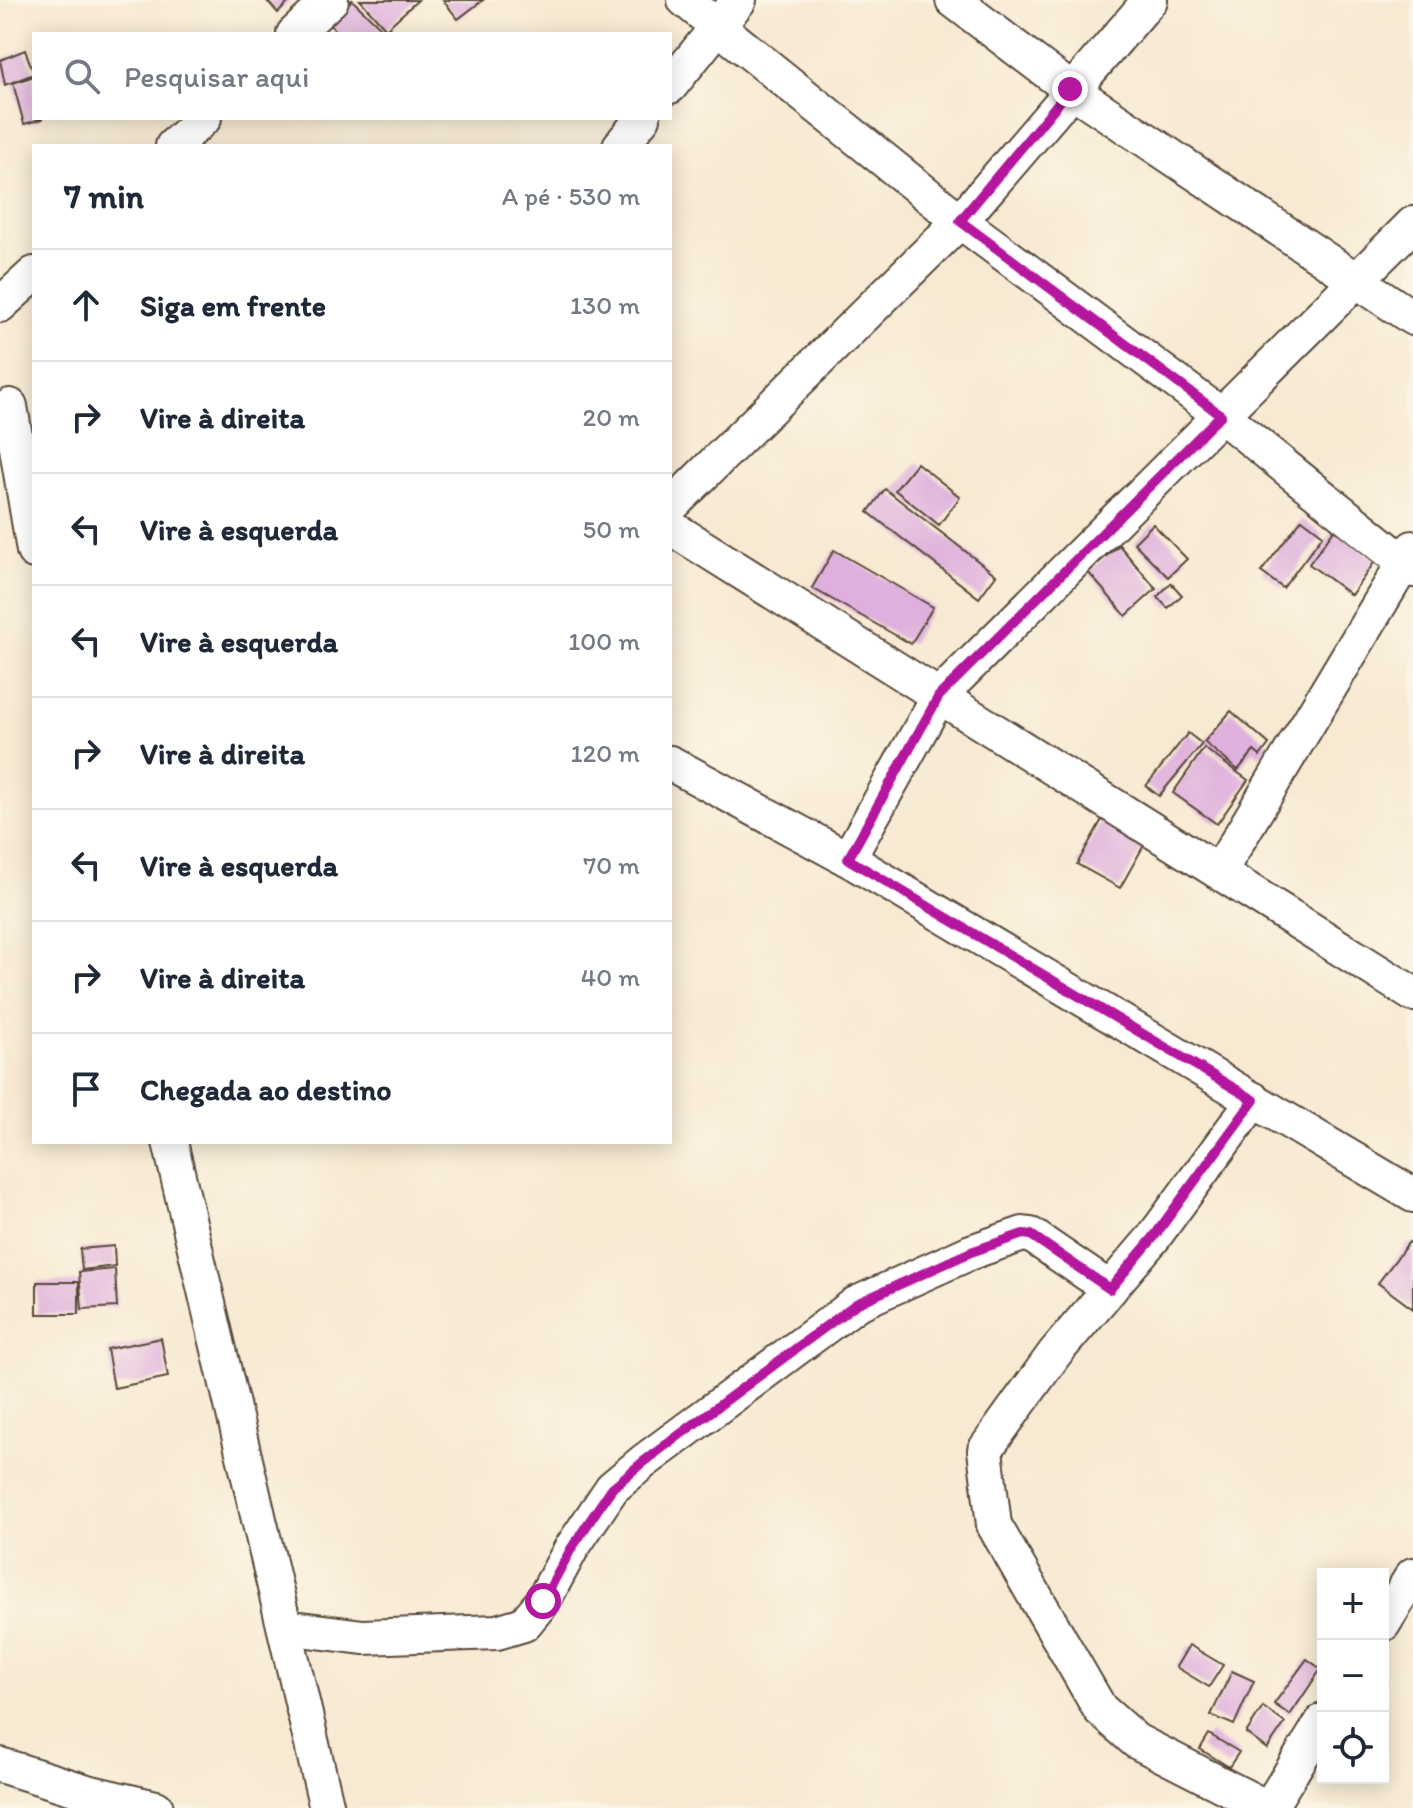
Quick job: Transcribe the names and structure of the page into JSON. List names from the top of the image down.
{
  "page": {
    "search": "Pesquisar aqui",
    "heading": ["7 min", "A pé · 530 m"],
    "list": [
      ["Siga em frente", "130 m"],
      ["Vire à direita", "20 m"],
      ["Vire à esquerda", "50 m"],
      ["Vire à esquerda", "100 m"],
      ["Vire à direita", "120 m"],
      ["Vire à esquerda", "70 m"],
      ["Vire à direita", "40 m"],
      "Chegada ao destino"
    ],
    "map_buttons": ["+", "−"]
  }
}
